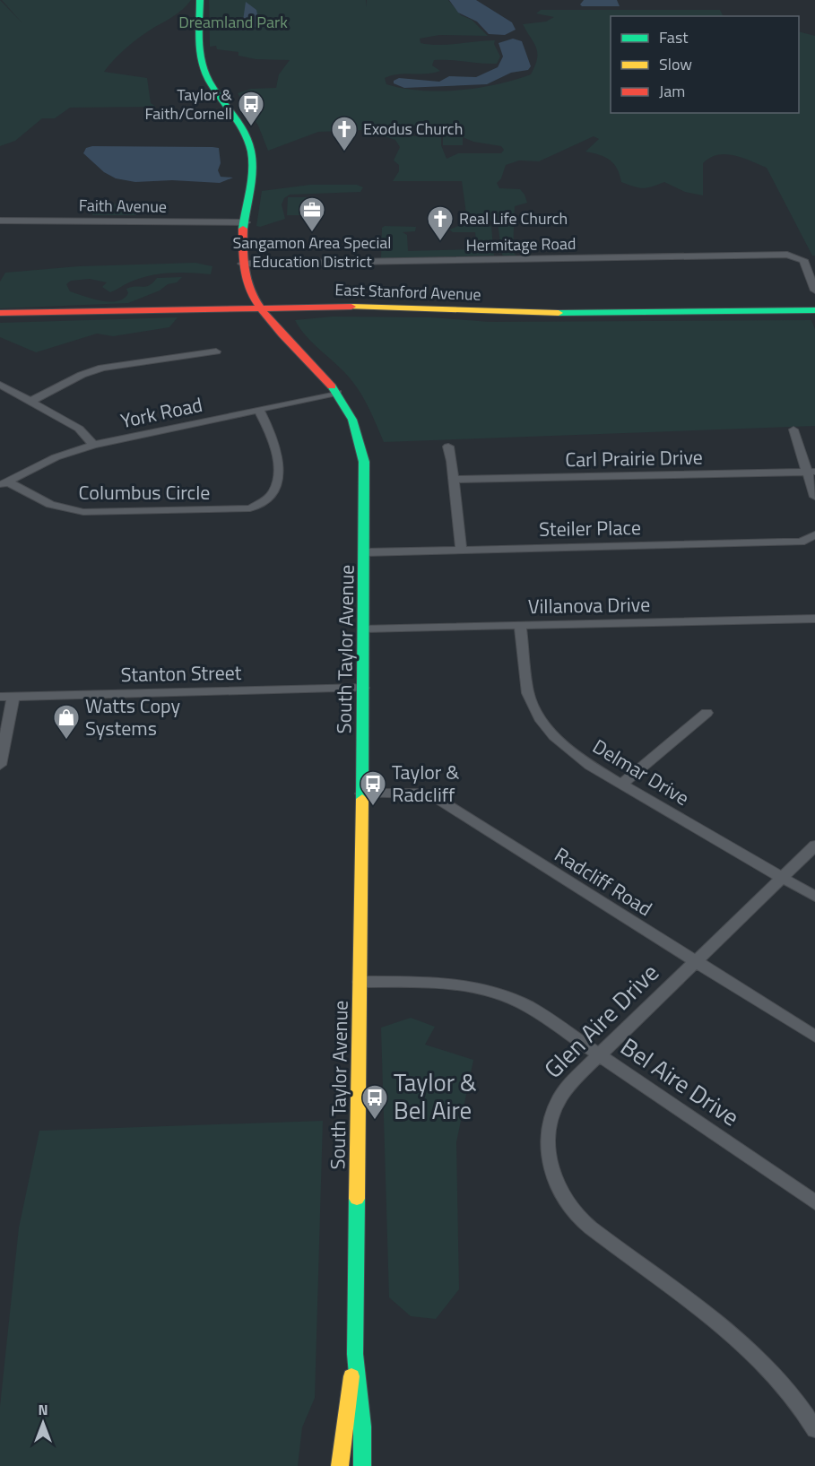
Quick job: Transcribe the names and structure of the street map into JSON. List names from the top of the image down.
{
  "streets": {
    "street": [
      "Faith Avenue",
      "Hermitage Road",
      "East Stanford Avenue",
      "York Road",
      "Carl Prairie Drive",
      "Columbus Circle",
      "Steiler Place",
      "Villanova Drive",
      "South Taylor Avenue",
      "Stanton Street",
      "Delmar Drive",
      "Radcliff Road",
      "Glen Aire Drive",
      "Bel Aire Drive"
    ]
  },
  "crossings": [
    ["Faith Avenue", "South Taylor Avenue"],
    ["Hermitage Road", "South Taylor Avenue"],
    ["East Stanford Avenue", "South Taylor Avenue"],
    ["York Road", "Columbus Circle"],
    ["York Road", "South Taylor Avenue"],
    ["Steiler Place", "South Taylor Avenue"],
    ["Villanova Drive", "South Taylor Avenue"],
    ["Villanova Drive", "Delmar Drive"],
    ["South Taylor Avenue", "Stanton Street"],
    ["South Taylor Avenue", "Radcliff Road"],
    ["South Taylor Avenue", "Bel Aire Drive"],
    ["Delmar Drive", "Glen Aire Drive"],
    ["Radcliff Road", "Glen Aire Drive"],
    ["Glen Aire Drive", "Bel Aire Drive"]
  ],
  "parks": ["Dreamland Park"],
  "places": {
    "bus stop": ["Taylor & Faith/Cornell", "Taylor & Radcliff", "Taylor & Bel Aire"],
    "church": ["Exodus Church", "Real Life Church"],
    "office": ["Sangamon Area Special Education District"],
    "shop": ["Watts Copy Systems"]
  },
  "legend": ["Fast", "Slow", "Jam"],
  "north": "top"
}
